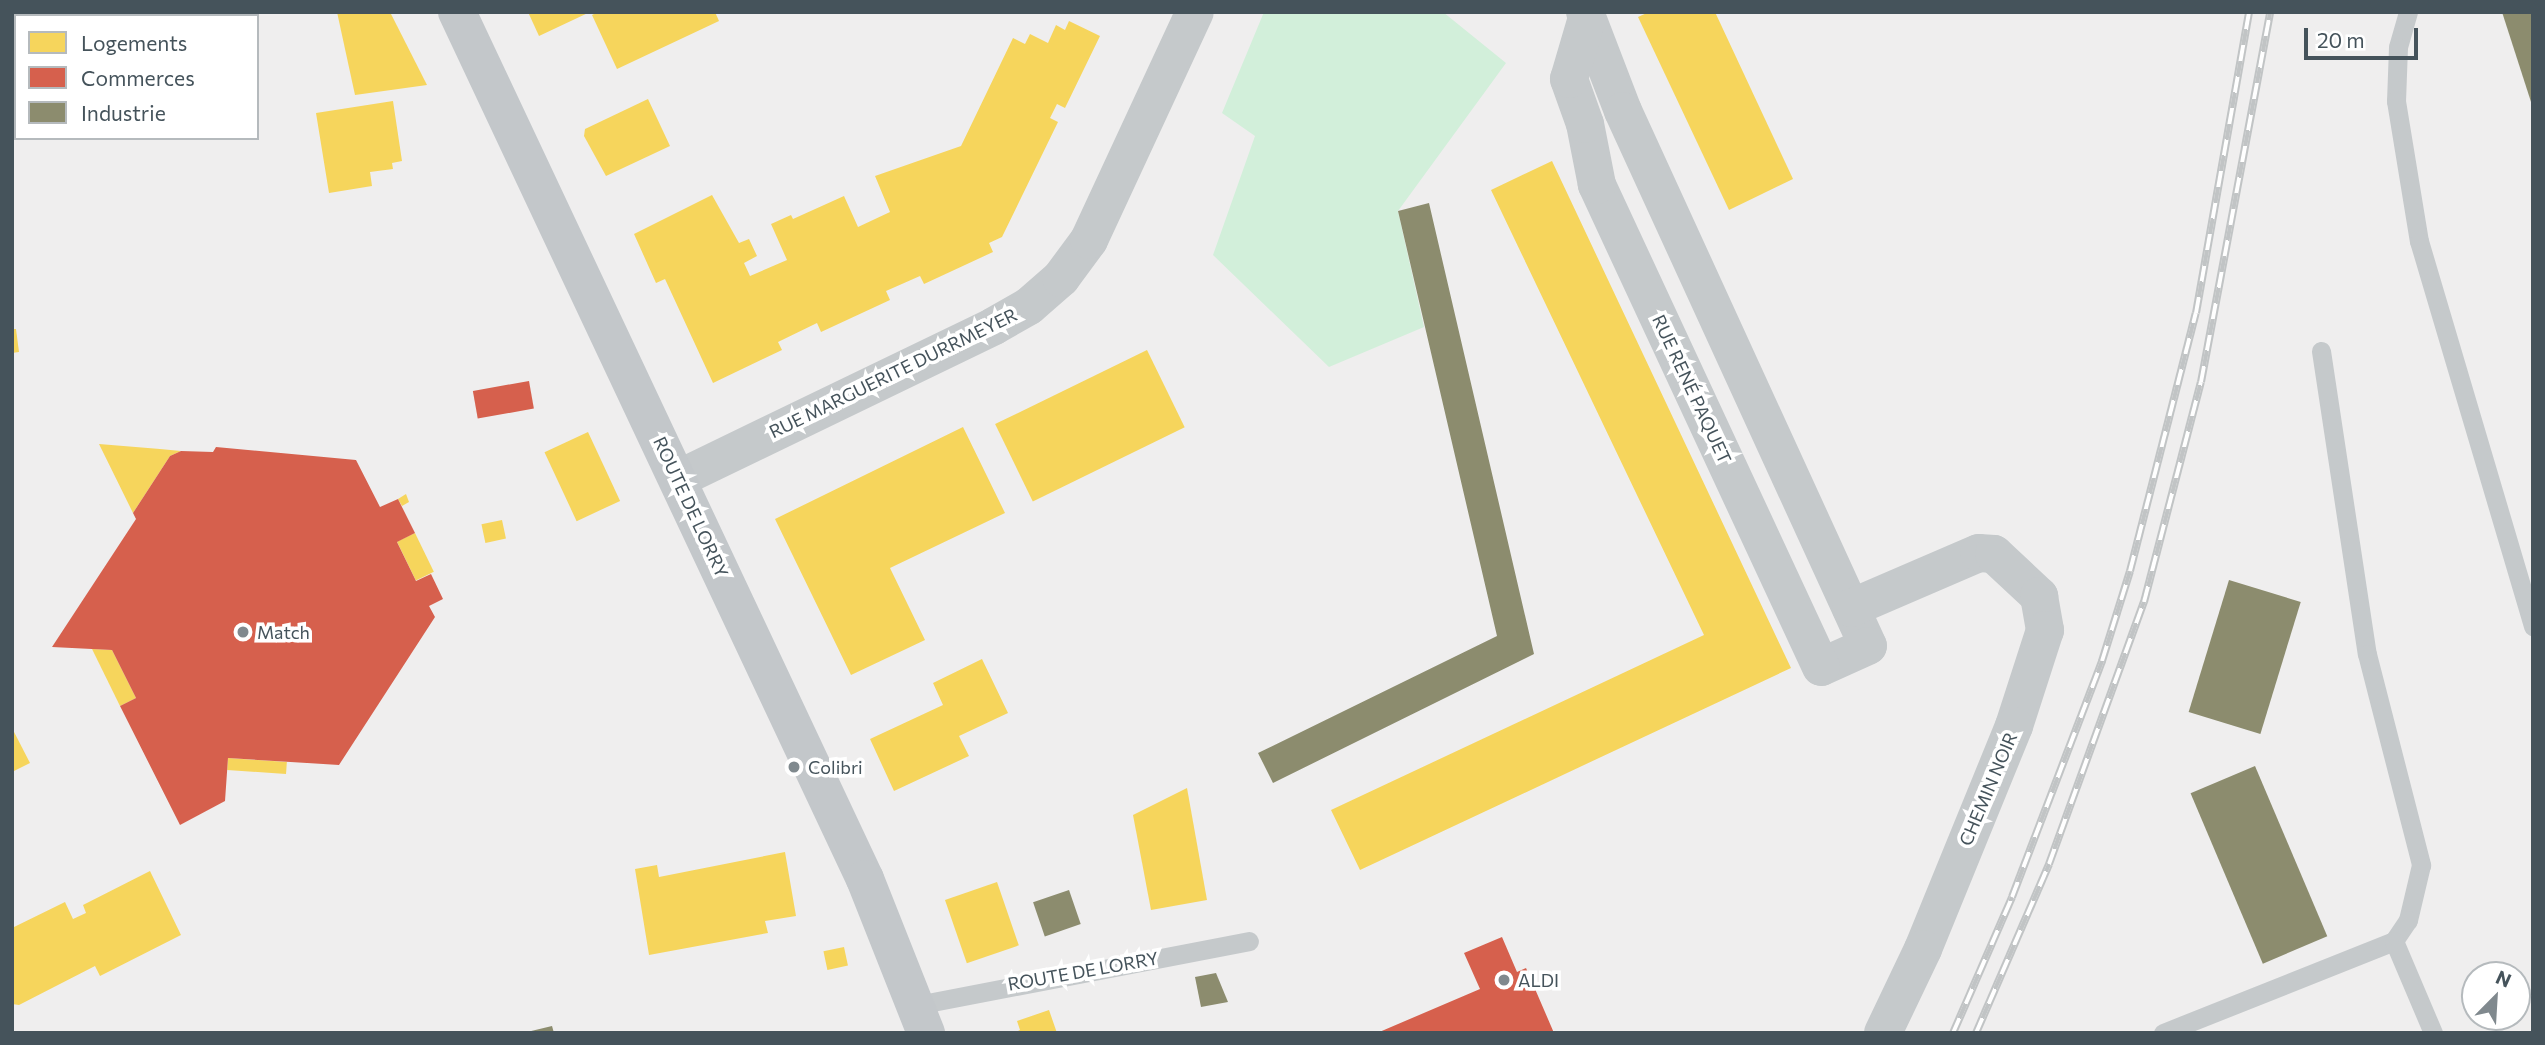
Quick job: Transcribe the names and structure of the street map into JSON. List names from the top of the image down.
{
  "streets": {
    "main road": ["ROUTE DE LORRY"],
    "street": ["RUE MARGUERITE DURRMEYER", "RUE RENÉ PAQUET", "CHEMIN NOIR"]
  },
  "crossings": [
    ["RUE MARGUERITE DURRMEYER", "ROUTE DE LORRY"],
    ["RUE RENÉ PAQUET", "CHEMIN NOIR"]
  ],
  "places": ["Match", "Colibri", "ALDI"],
  "legend": ["Logements", "Commerces", "Industrie"],
  "scale_bar": "20 m",
  "north": "top right"
}
